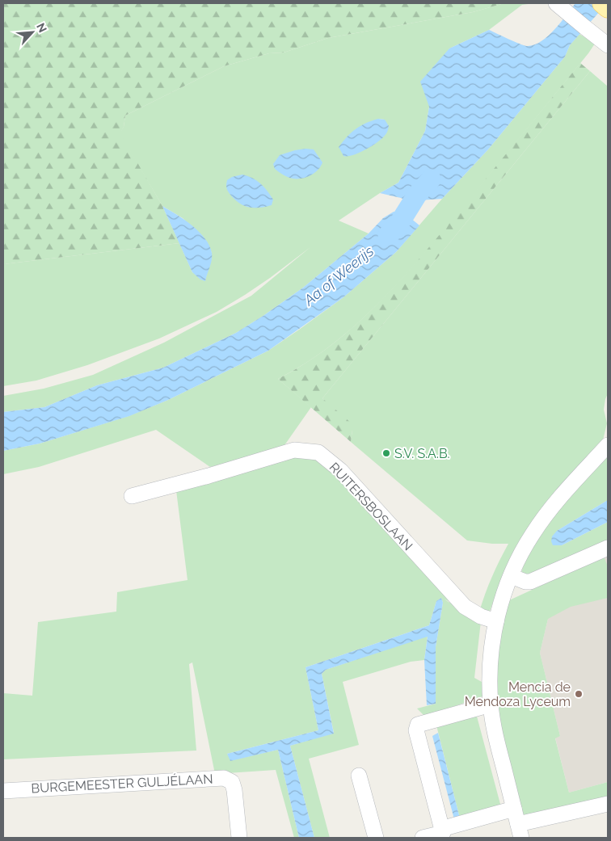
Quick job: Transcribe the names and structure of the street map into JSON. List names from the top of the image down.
{
  "streets": {
    "street": ["RUITERSBOSLAAN", "BURGEMEESTER GULJÉLAAN"]
  },
  "water": ["Aa of Weerijs"],
  "places": ["S.V. S.A.B.", "Mencia de Mendoza Lyceum"],
  "north": "top right"
}
